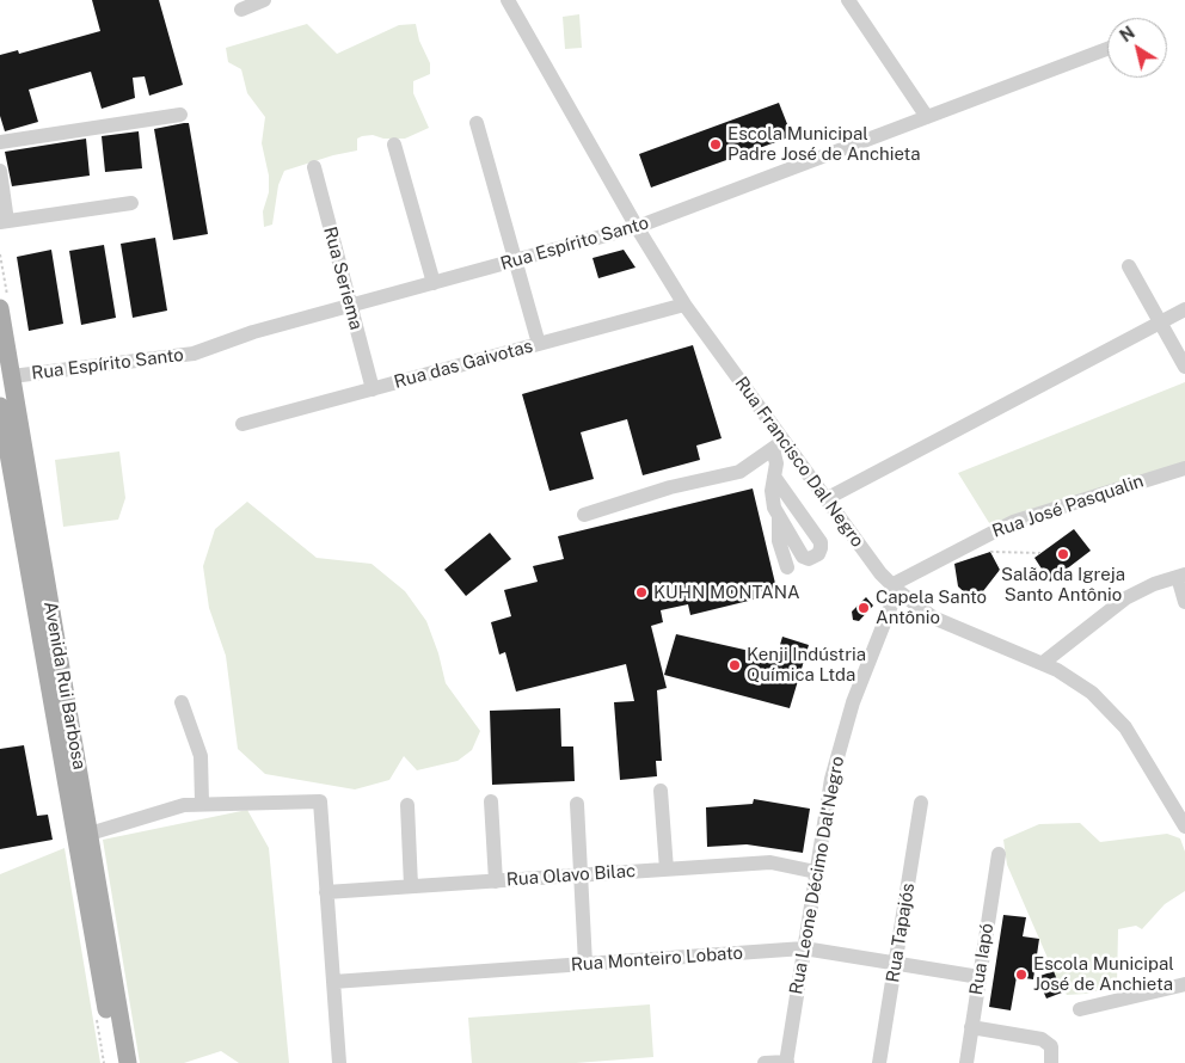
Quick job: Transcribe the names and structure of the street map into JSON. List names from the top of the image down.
{
  "streets": {
    "main road": ["Avenida Rui Barbosa"],
    "street": [
      "Rua Espírito Santo",
      "Rua Seriema",
      "Rua das Gaivotas",
      "Rua Francisco Dal Negro",
      "Rua José Pasqualin",
      "Rua Olavo Bilac",
      "Rua Leone Décimo Dal'Negro",
      "Rua Tapajós",
      "Rua Monteiro Lobato",
      "Rua Iapó"
    ]
  },
  "crossings": [
    ["Rua Espírito Santo", "Rua Seriema"],
    ["Rua Espírito Santo", "Rua Francisco Dal Negro"],
    ["Rua Espírito Santo", "Avenida Rui Barbosa"],
    ["Rua Seriema", "Rua das Gaivotas"],
    ["Rua das Gaivotas", "Rua Francisco Dal Negro"],
    ["Rua Francisco Dal Negro", "Rua José Pasqualin"],
    ["Rua Francisco Dal Negro", "Rua Leone Décimo Dal'Negro"],
    ["Rua José Pasqualin", "Rua Leone Décimo Dal'Negro"],
    ["Rua Olavo Bilac", "Rua Leone Décimo Dal'Negro"],
    ["Rua Leone Décimo Dal'Negro", "Rua Monteiro Lobato"],
    ["Rua Tapajós", "Rua Monteiro Lobato"],
    ["Rua Monteiro Lobato", "Rua Iapó"]
  ],
  "places": [
    "Escola Municipal Padre José de Anchieta",
    "Salão da Igreja Santo Antônio",
    "KUHN MONTANA",
    "Capela Santo Antônio",
    "Kenji Indústria Química Ltda",
    "Escola Municipal José de Anchieta"
  ],
  "north": "top left"
}
